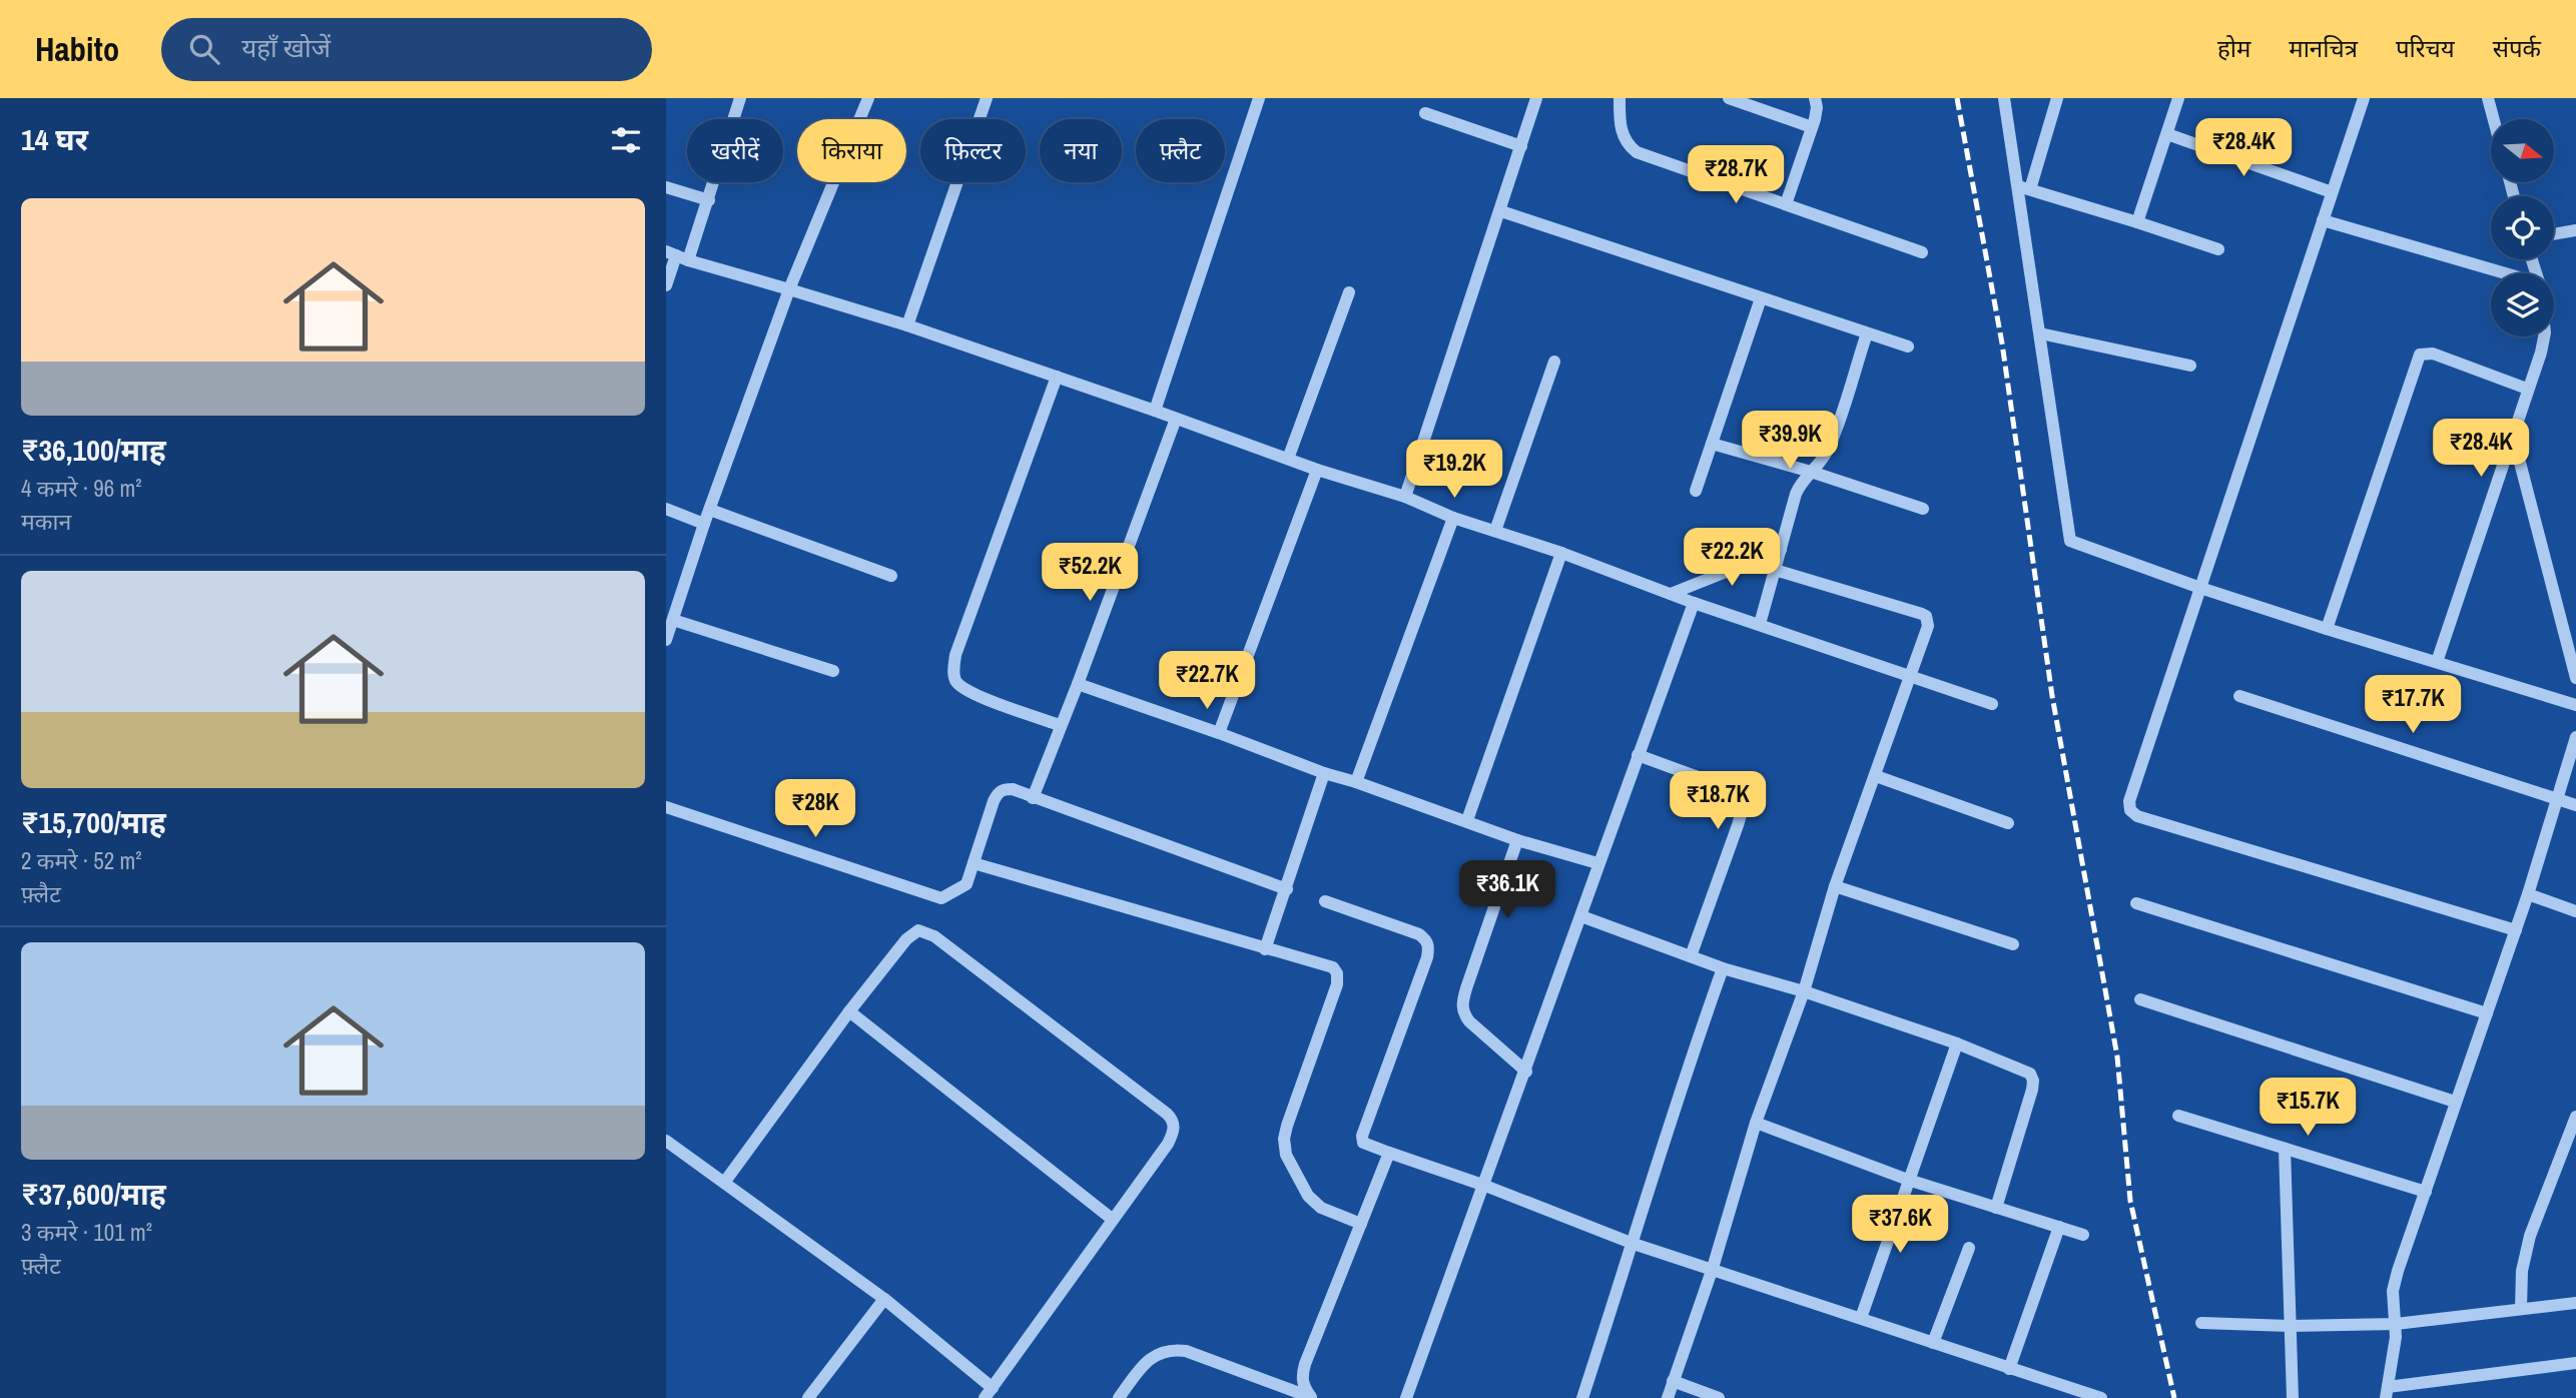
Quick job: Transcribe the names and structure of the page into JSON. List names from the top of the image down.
{
  "north": "right",
  "page": {
    "header": "Habito",
    "search": "यहाँ खोजें",
    "nav": [
      "होम",
      "मानचित्र",
      "परिचय",
      "संपर्क"
    ],
    "heading": "14 घर",
    "price": [
      "₹28.4K",
      "₹28.7K",
      "₹39.9K",
      "₹28.4K",
      "₹19.2K",
      "₹22.2K",
      "₹52.2K",
      "₹22.7K",
      "₹17.7K",
      "₹18.7K",
      "₹28K",
      "₹36.1K",
      "₹15.7K",
      "₹37.6K"
    ],
    "chip": [
      "खरीदें",
      "किराया",
      "फ़िल्टर",
      "नया",
      "फ़्लैट"
    ],
    "list": [
      {
        "name": "₹36,100/माह",
        "note": "4 कमरे · 96 m² · मकान"
      },
      {
        "name": "₹15,700/माह",
        "note": "2 कमरे · 52 m² · फ़्लैट"
      },
      {
        "name": "₹37,600/माह",
        "note": "3 कमरे · 101 m² · फ़्लैट"
      }
    ]
  }
}
